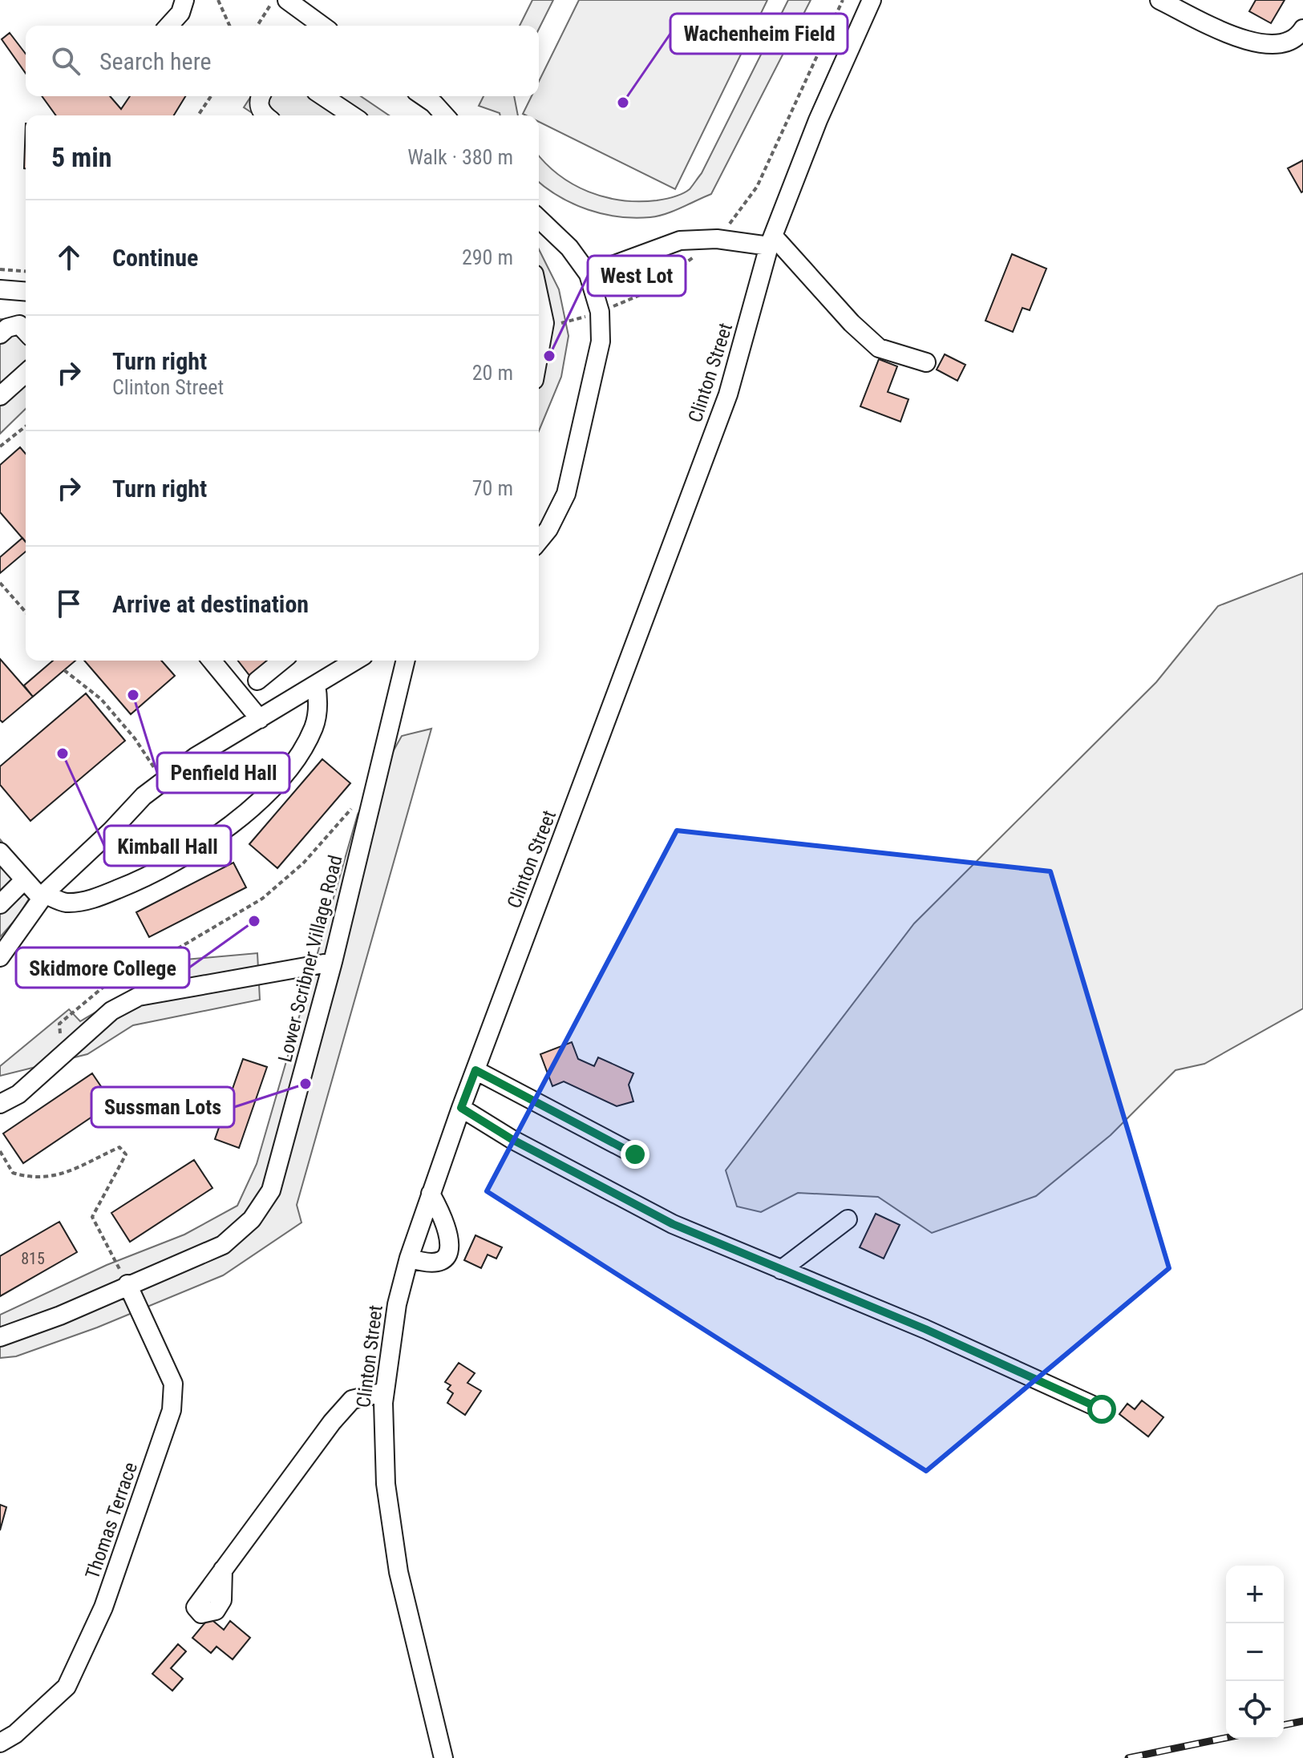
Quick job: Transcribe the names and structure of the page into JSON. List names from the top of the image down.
{
  "streets": {
    "street": ["Clinton Street", "Lower Scribner Village Road", "Thomas Terrace"]
  },
  "crossings": [
    ["Lower Scribner Village Road", "Thomas Terrace"]
  ],
  "places": [
    "Wachenheim Field",
    "West Lot",
    "Penfield Hall",
    "Kimball Hall",
    "Skidmore College",
    "Sussman Lots"
  ],
  "house_numbers": ["815"],
  "page": {
    "search": "Search here",
    "heading": ["5 min", "Walk · 380 m"],
    "list": [
      ["Continue", "290 m"],
      ["Turn right", "Clinton Street", "20 m"],
      ["Turn right", "70 m"],
      "Arrive at destination"
    ],
    "map_buttons": ["+", "−"]
  }
}
